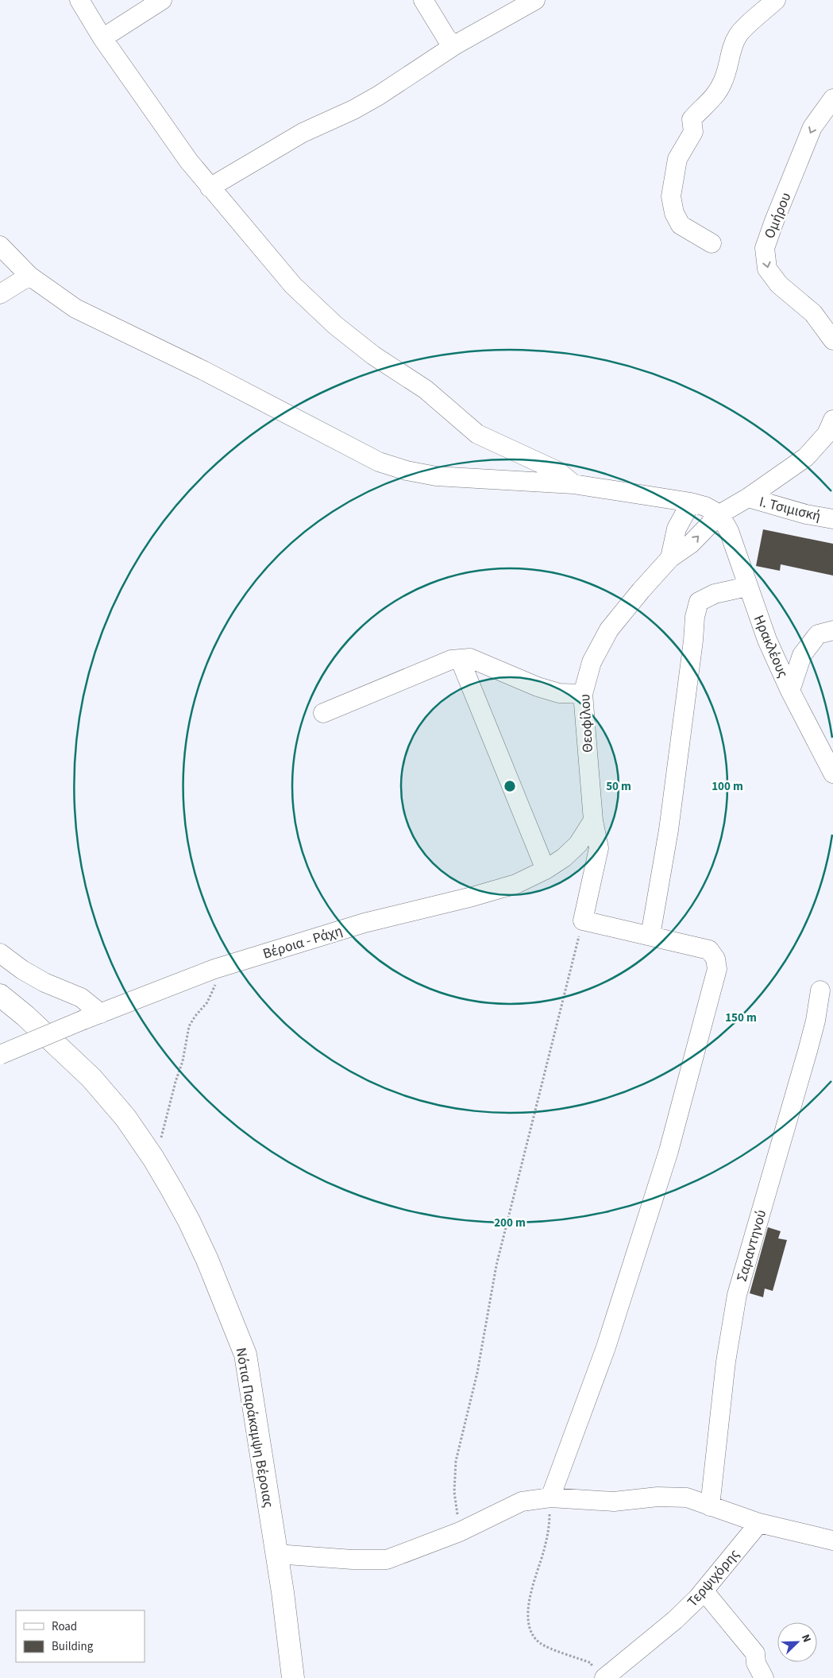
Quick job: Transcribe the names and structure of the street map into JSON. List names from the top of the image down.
{
  "streets": {
    "main road": ["Νότια Παράκαμψη Βέροιας"],
    "street": [
      "Ομήρου",
      "Ι. Τσιμισκή",
      "Ηρακλέους",
      "Θεοφίλου",
      "Βέροια - Ράχη",
      "Σαραντηνού",
      "Τερψιχόρης"
    ]
  },
  "crossings": [
    ["Ι. Τσιμισκή", "Θεοφίλου"],
    ["Ηρακλέους", "Θεοφίλου"],
    ["Θεοφίλου", "Βέροια - Ράχη"]
  ],
  "one_way": ["Ομήρου"],
  "legend": ["Road", "Building"],
  "north": "top right",
  "rings": [
    "50 m",
    "100 m",
    "150 m",
    "200 m"
  ]
}
